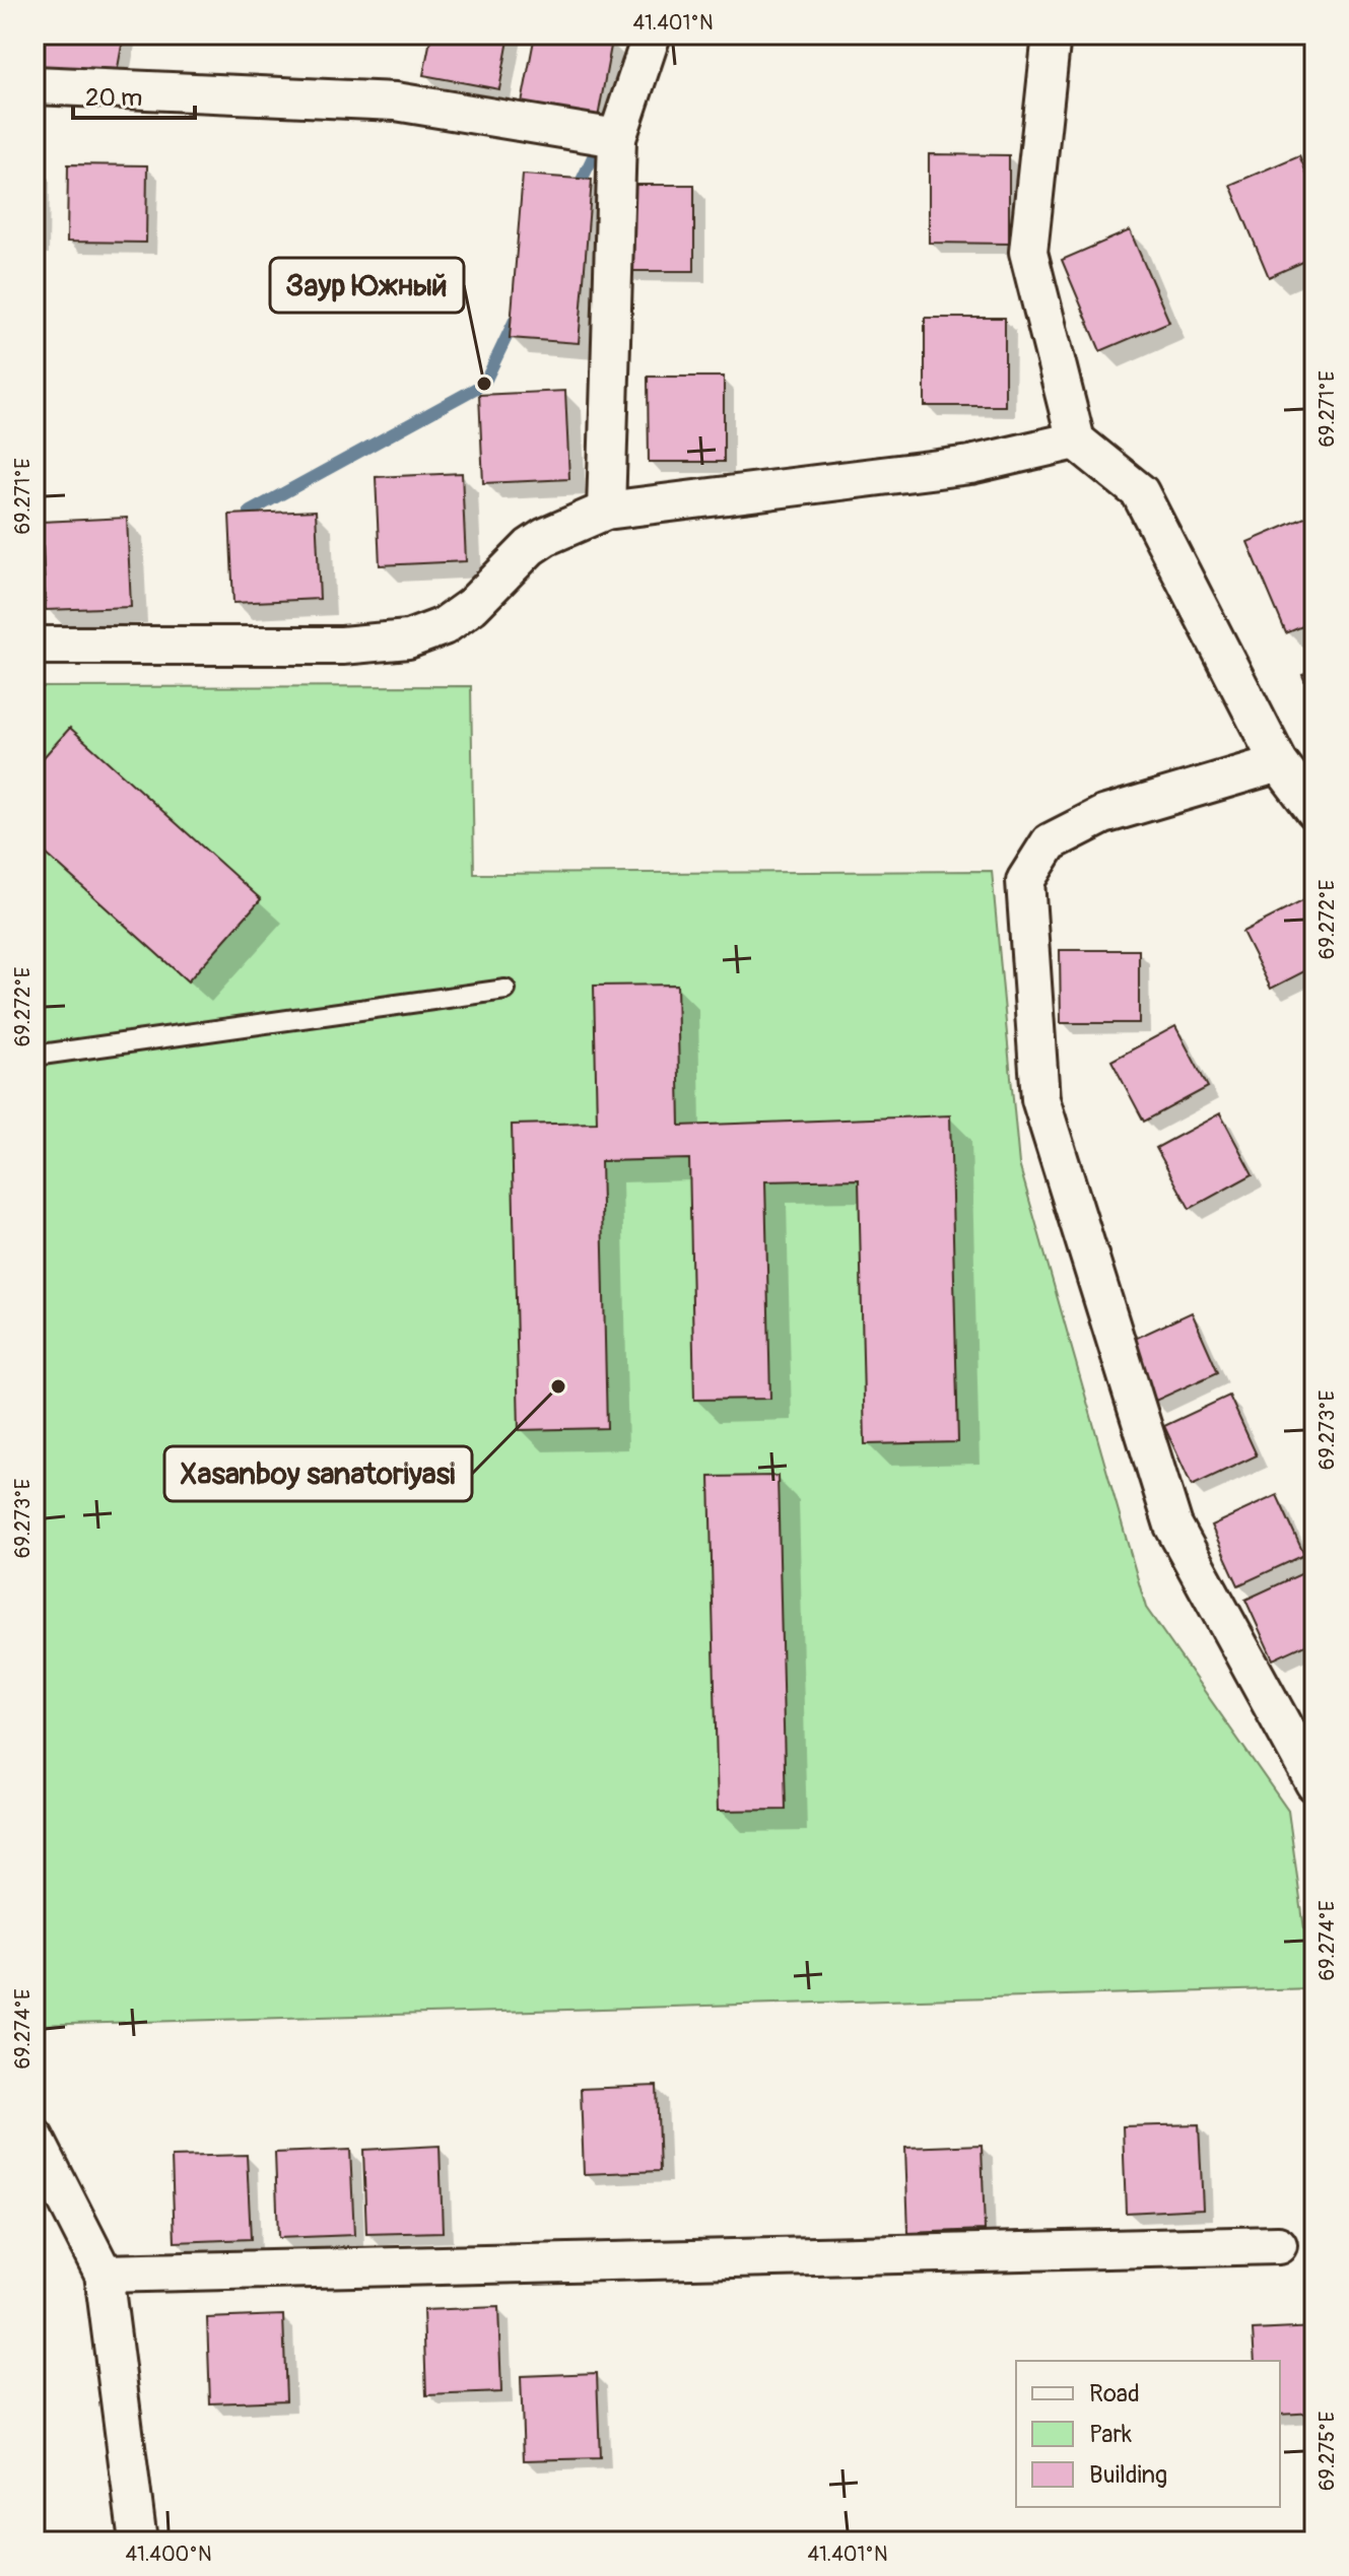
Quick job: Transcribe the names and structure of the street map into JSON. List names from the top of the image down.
{
  "places": ["Заур Южный", "Xasanboy sanatoriyasi"],
  "legend": ["Road", "Park", "Building"],
  "scale_bar": "20 m",
  "coordinates": [
    "41.401°N",
    "69.271°E",
    "69.272°E",
    "69.273°E",
    "69.274°E",
    "69.275°E",
    "41.400°N"
  ]
}
